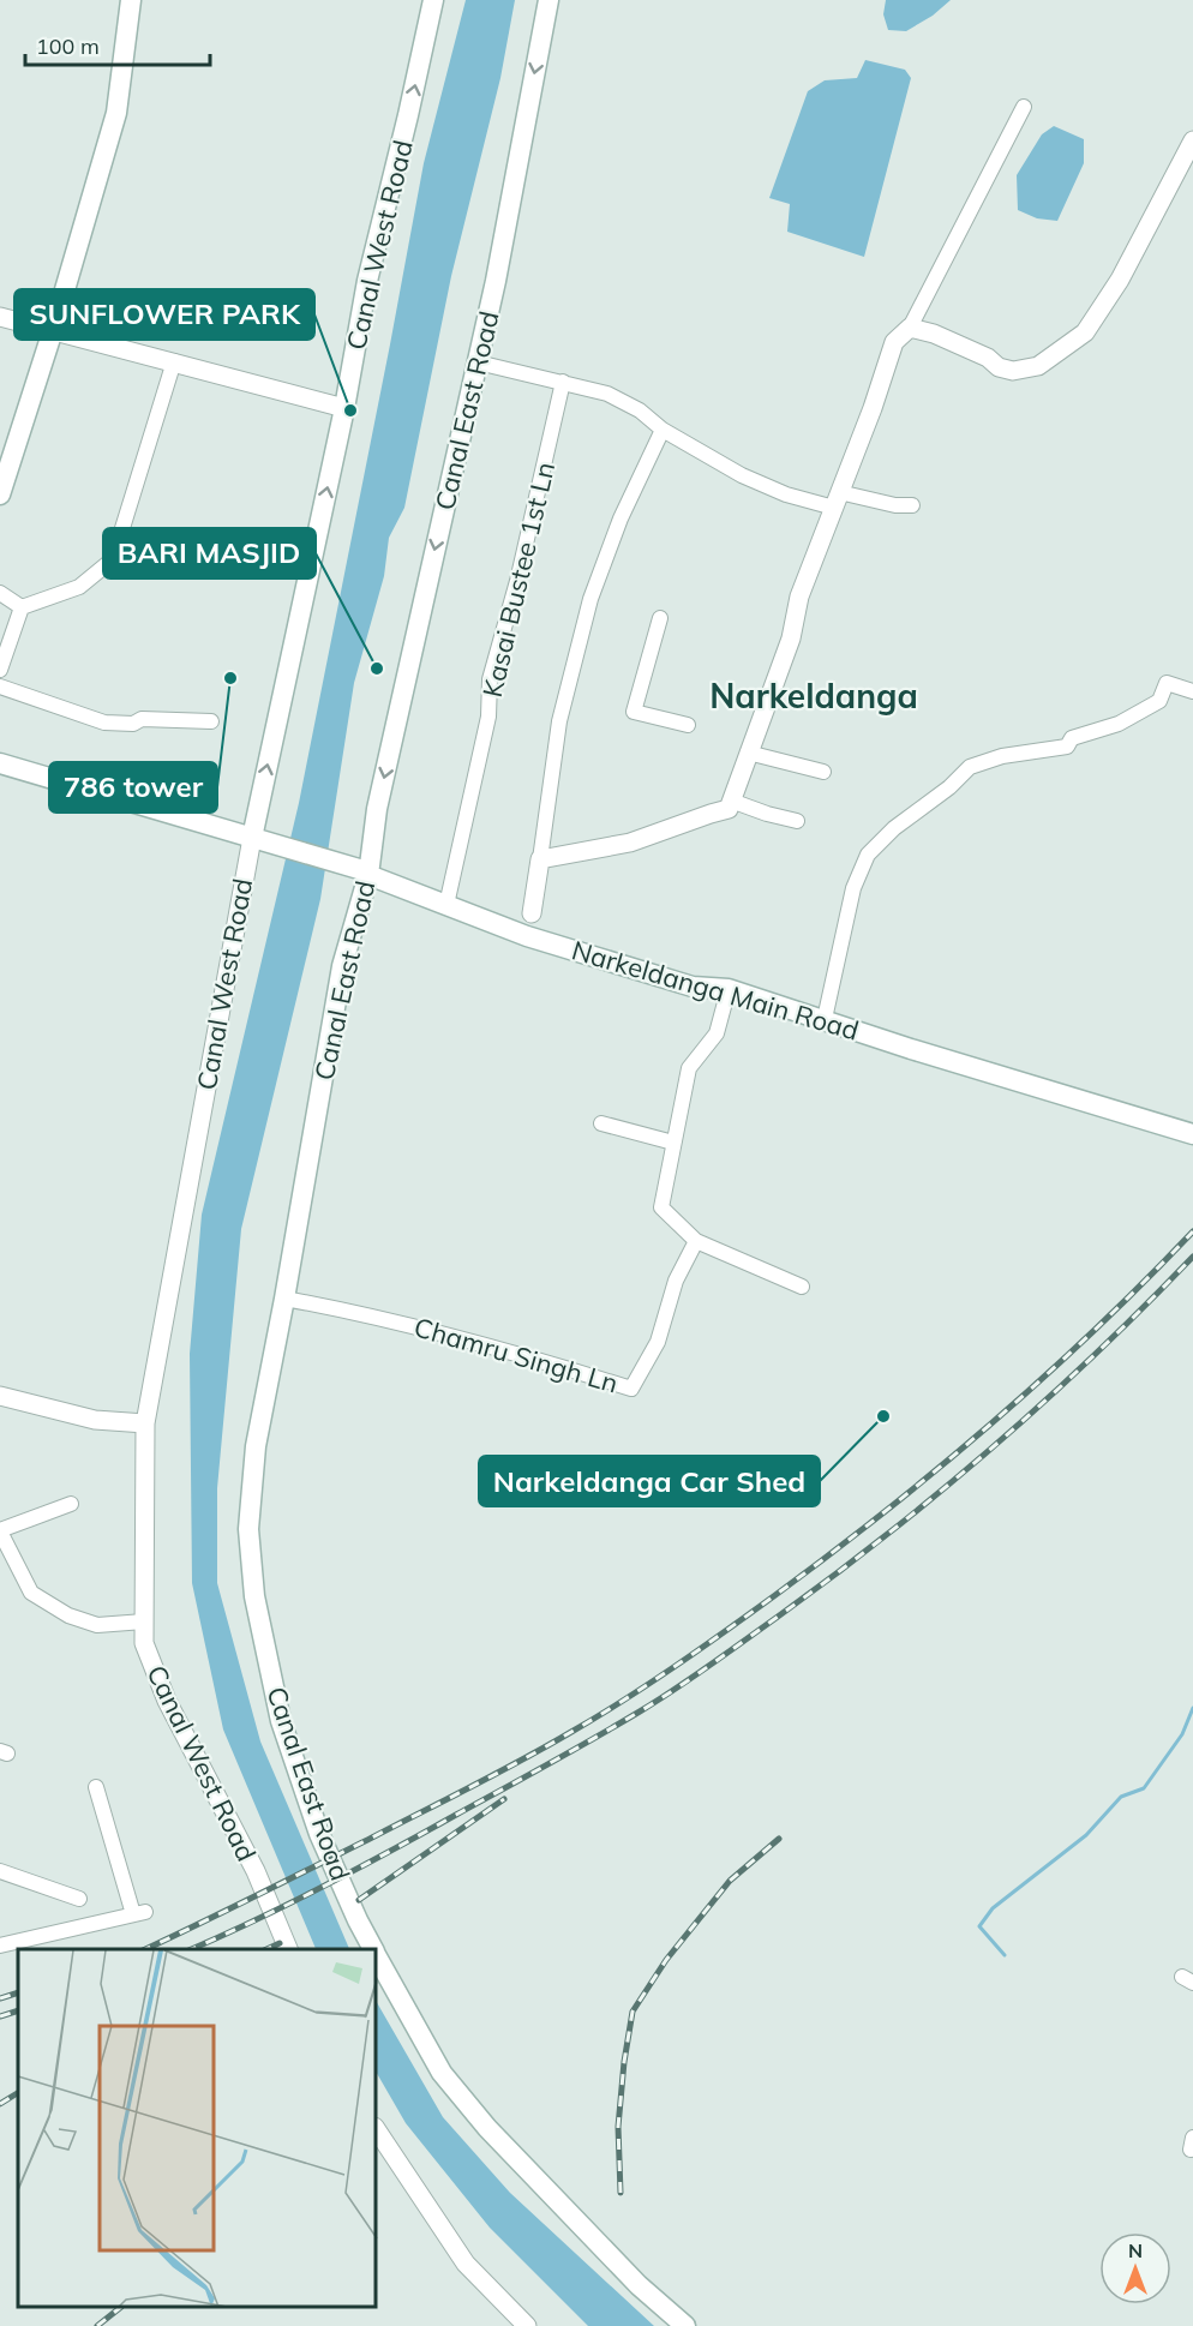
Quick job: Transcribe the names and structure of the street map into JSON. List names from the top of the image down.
{
  "streets": {
    "main road": ["Canal West Road", "Canal East Road", "Narkeldanga Main Road"],
    "street": ["Kasai Bustee 1st Ln", "Chamru Singh Ln"]
  },
  "crossings": [
    ["Canal West Road", "Narkeldanga Main Road"],
    ["Canal East Road", "Narkeldanga Main Road"],
    ["Canal East Road", "Chamru Singh Ln"],
    ["Kasai Bustee 1st Ln", "Narkeldanga Main Road"]
  ],
  "one_way": ["Canal West Road", "Canal East Road"],
  "districts": ["Narkeldanga"],
  "places": [
    "SUNFLOWER PARK",
    "BARI MASJID",
    "786 tower",
    "Narkeldanga Car Shed"
  ],
  "scale_bar": "100 m",
  "north": "top"
}
